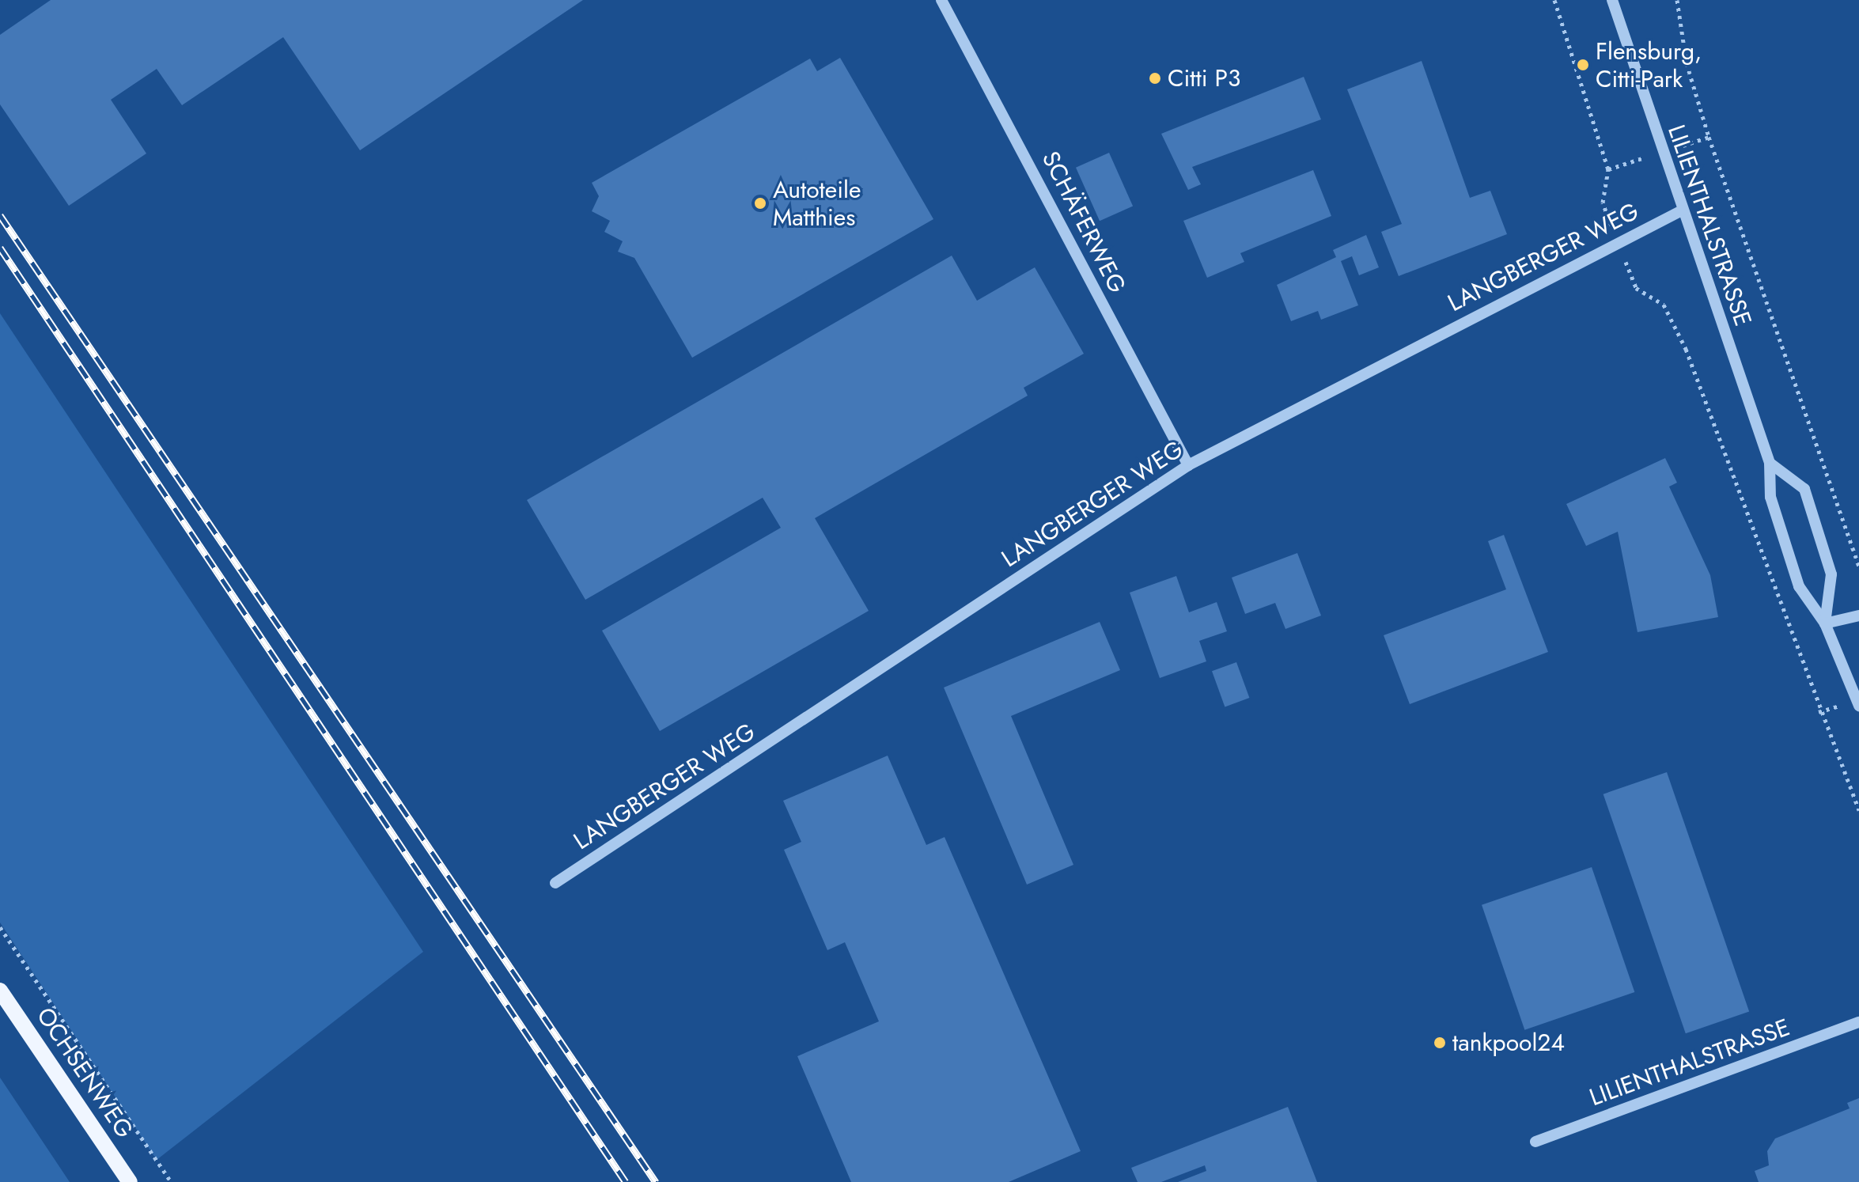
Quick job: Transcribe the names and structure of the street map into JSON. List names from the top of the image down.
{
  "streets": {
    "main road": ["OCHSENWEG"],
    "street": ["SCHÄFERWEG", "LILIENTHALSTRASSE", "LANGBERGER WEG"]
  },
  "crossings": [
    ["SCHÄFERWEG", "LANGBERGER WEG"],
    ["LILIENTHALSTRASSE", "LANGBERGER WEG"]
  ],
  "places": [
    "Flensburg, Citti-Park",
    "Citti P3",
    "Autoteile Matthies",
    "tankpool24"
  ]
}
